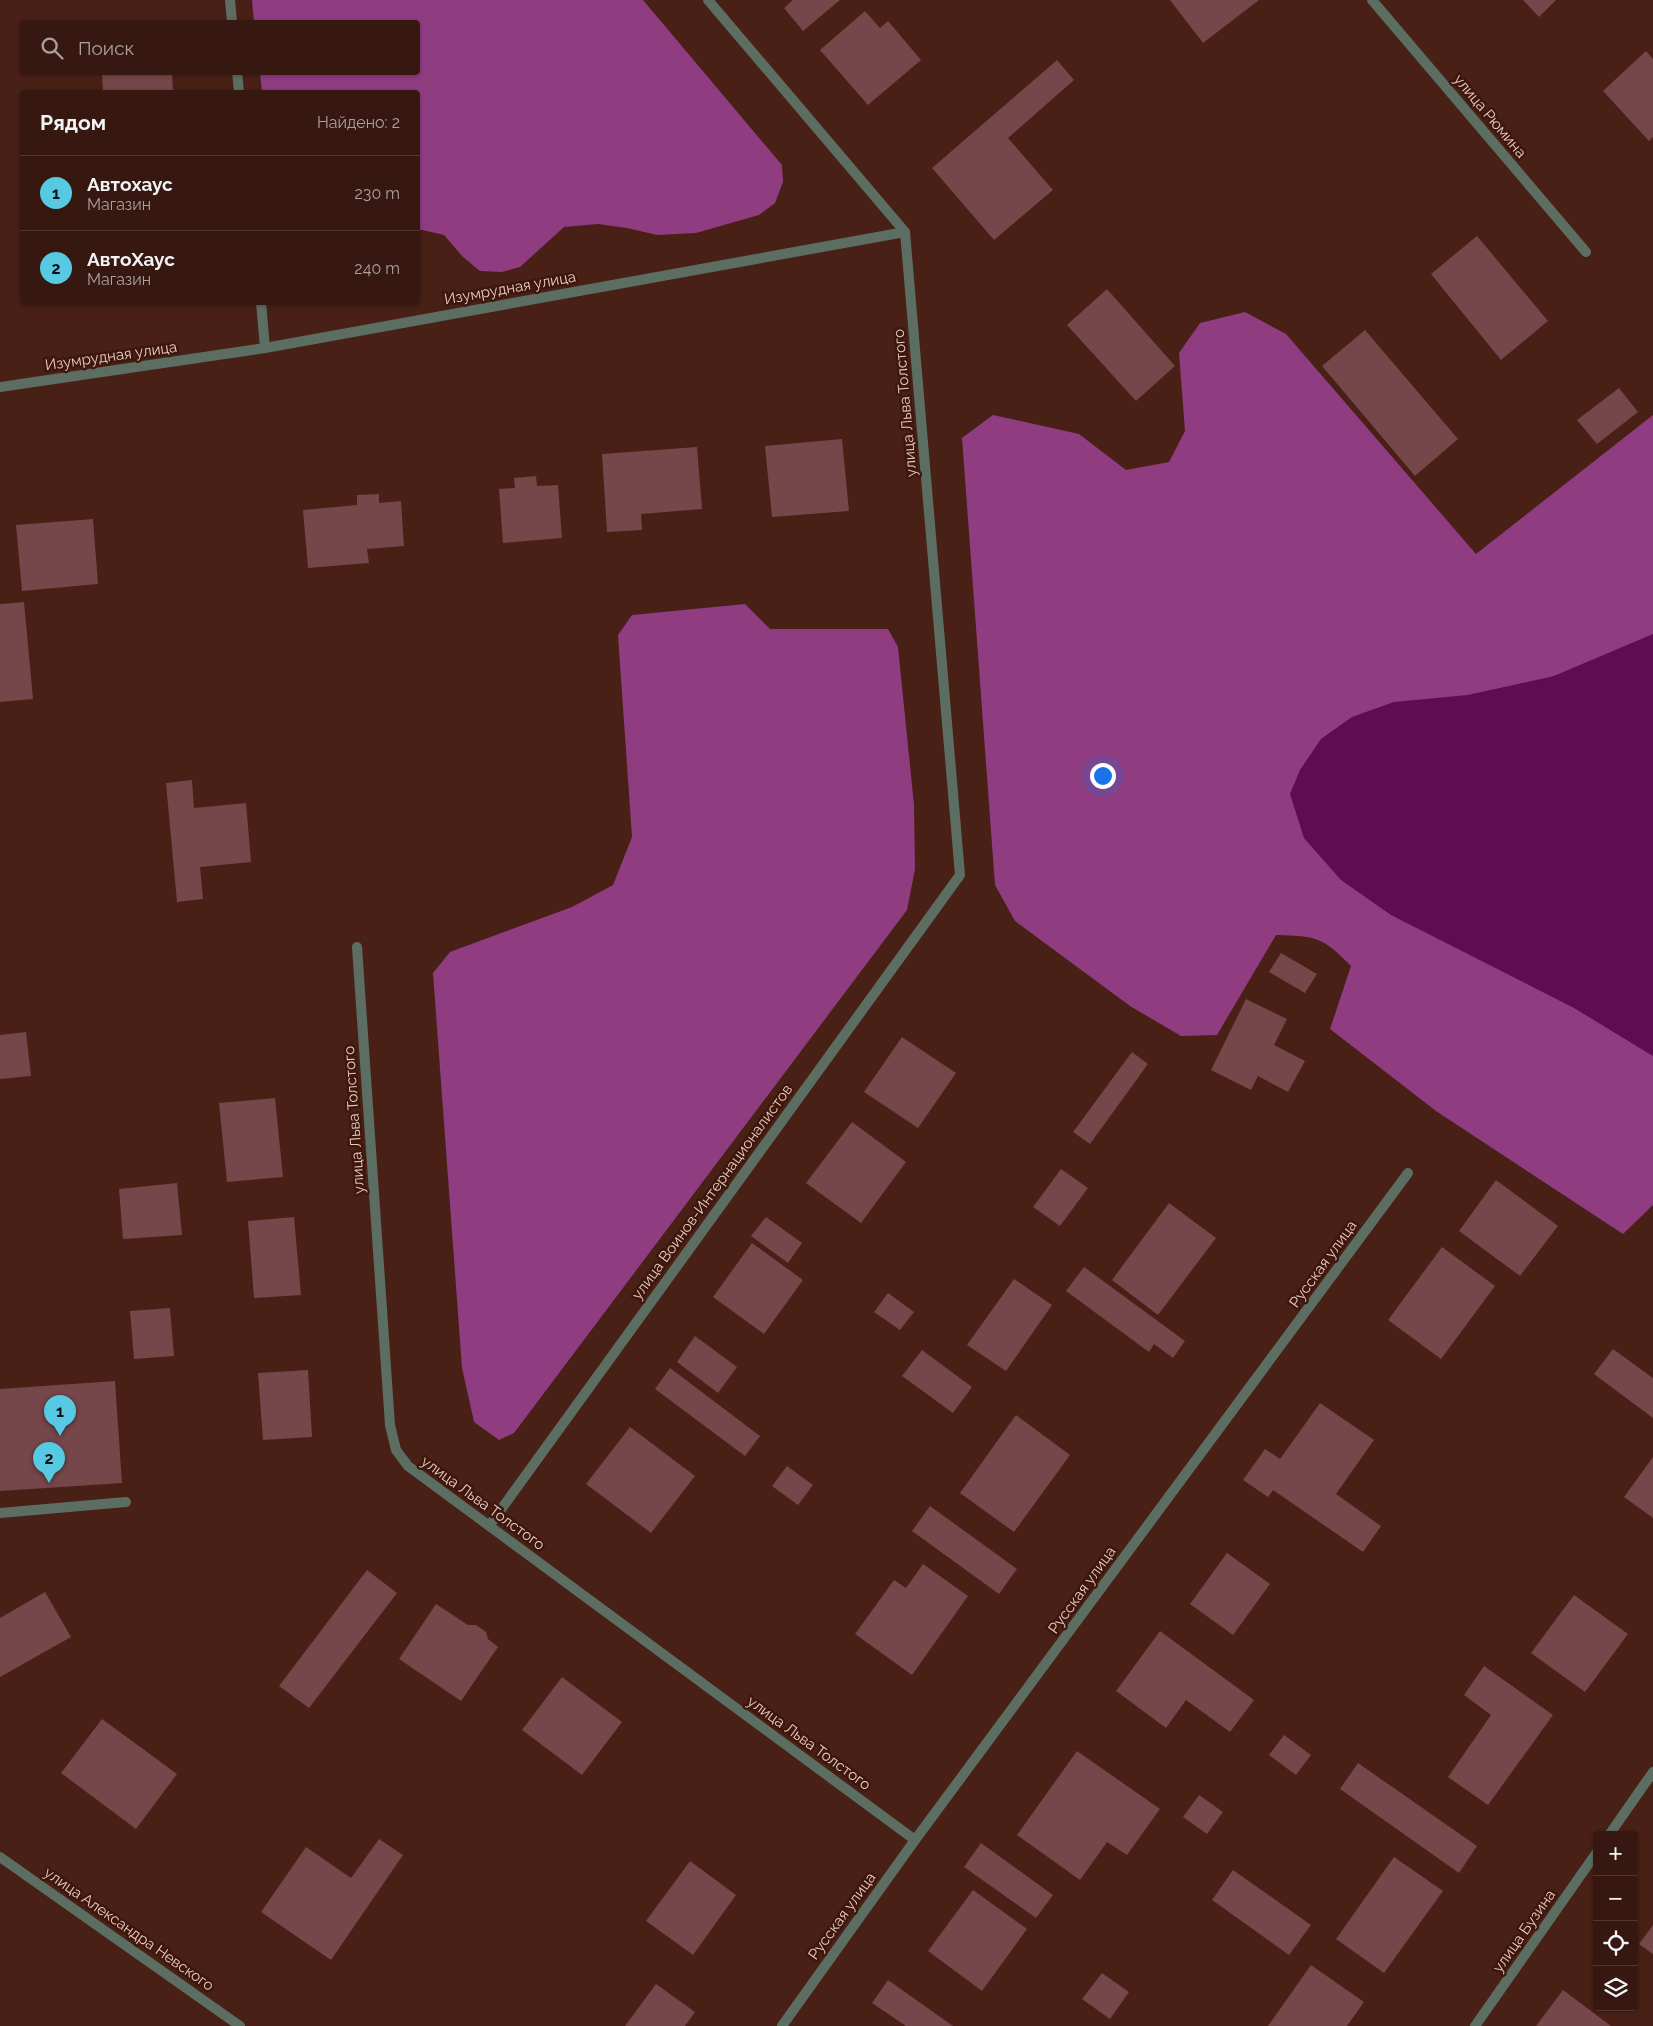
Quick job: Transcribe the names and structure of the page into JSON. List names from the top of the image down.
{
  "streets": {
    "street": [
      "улица Рюмина",
      "Изумрудная улица",
      "улица Льва Толстого",
      "улица Воинов-Интернационалистов",
      "Русская улица",
      "улица Александра Невского",
      "улица Бузина"
    ]
  },
  "crossings": [
    ["Изумрудная улица", "улица Льва Толстого"],
    ["улица Льва Толстого", "улица Воинов-Интернационалистов"],
    ["улица Льва Толстого", "Русская улица"]
  ],
  "page": {
    "search": "Поиск",
    "heading": ["Рядом", "Найдено: 2"],
    "list": [
      {
        "mark": "1",
        "name": "Автохаус",
        "note": "Магазин",
        "value": "230 m"
      },
      {
        "mark": "2",
        "name": "АвтоХаус",
        "note": "Магазин",
        "value": "240 m"
      }
    ],
    "pins": ["1", "2"],
    "map_buttons": ["+", "−"]
  }
}
